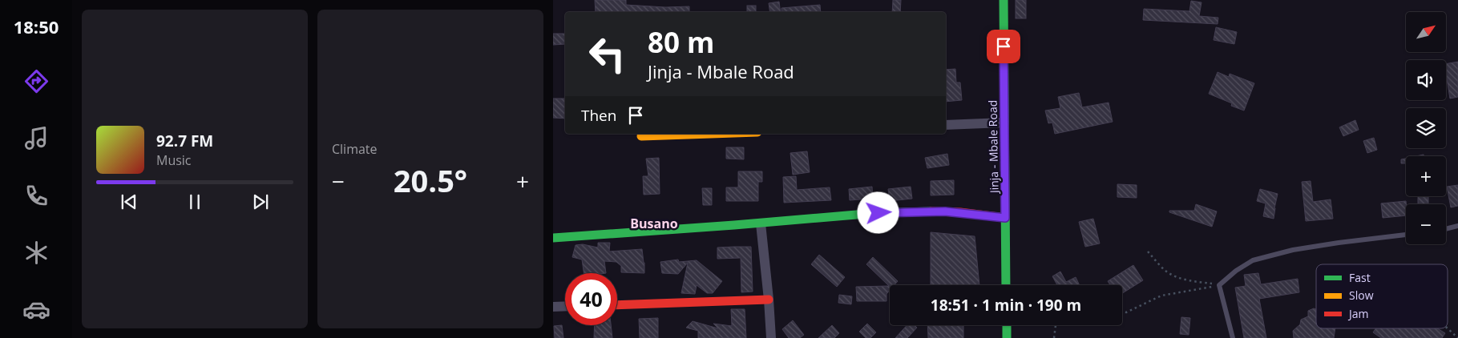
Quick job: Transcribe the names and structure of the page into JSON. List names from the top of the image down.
{
  "streets": {
    "street": ["Jinja - Mbale Road"]
  },
  "districts": ["Busano"],
  "legend": ["Fast", "Slow", "Jam"],
  "north": "top right",
  "page": {
    "tabs": "18:50",
    "tile": "Climate",
    "map_buttons": ["+", "−"],
    "turn": ["80 m", "Jinja - Mbale Road"],
    "then": "Then",
    "song": ["92.7 FM", "Music"],
    "heat": ["−", "20.5°", "+"],
    "limit": "40",
    "trip": "18:51 · 1 min · 190 m"
  }
}
